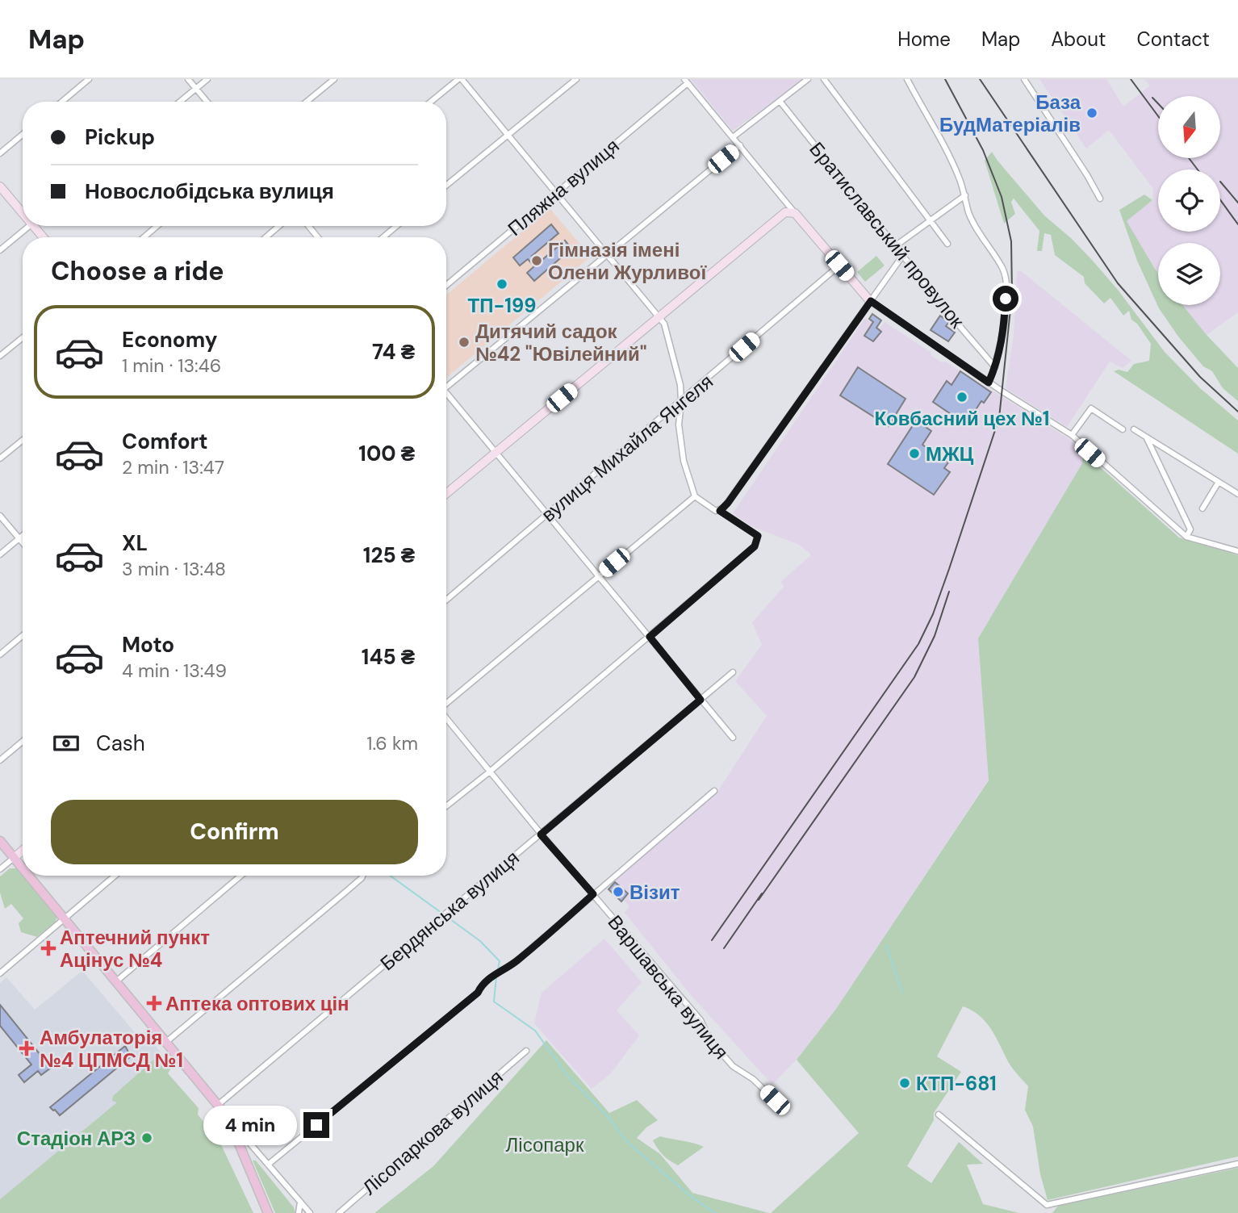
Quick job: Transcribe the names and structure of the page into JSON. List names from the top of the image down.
{
  "streets": {
    "street": [
      "Пляжна вулиця",
      "Братиславський провулок",
      "вулиця Михайла Янгеля",
      "Бердянська вулиця",
      "Варшавська вулиця",
      "Лісопаркова вулиця"
    ]
  },
  "crossings": [
    ["Бердянська вулиця", "Варшавська вулиця"]
  ],
  "parks": ["Лісопарк"],
  "places": {
    "other": [
      "База БудМатеріалів",
      "Гімназія імені Олени Журливої",
      "ТП-199",
      "Дитячий садок №42 \"Ювілейний\"",
      "Ковбасний цех №1",
      "МЖЦ",
      "Візит",
      "КТП-681",
      "Стадіон АРЗ"
    ],
    "health": ["Аптечний пункт Ацінус №4", "Аптека оптових цін", "Амбулаторія №4 ЦПМСД №1"]
  },
  "north": "bottom",
  "page": {
    "header": "Map",
    "nav": [
      "Home",
      "Map",
      "About",
      "Contact"
    ],
    "banner": ["Pickup", "Новослобідська вулиця"],
    "heading": "Choose a ride",
    "list": [
      {
        "name": "Economy",
        "note": "1 min · 13:46",
        "value": "74 ₴"
      },
      {
        "name": "Comfort",
        "note": "2 min · 13:47",
        "value": "100 ₴"
      },
      {
        "name": "XL",
        "note": "3 min · 13:48",
        "value": "125 ₴"
      },
      {
        "name": "Moto",
        "note": "4 min · 13:49",
        "value": "145 ₴"
      }
    ],
    "pay": ["Cash", "1.6 km"],
    "buttons": "Confirm",
    "bubble": "4 min"
  }
}
